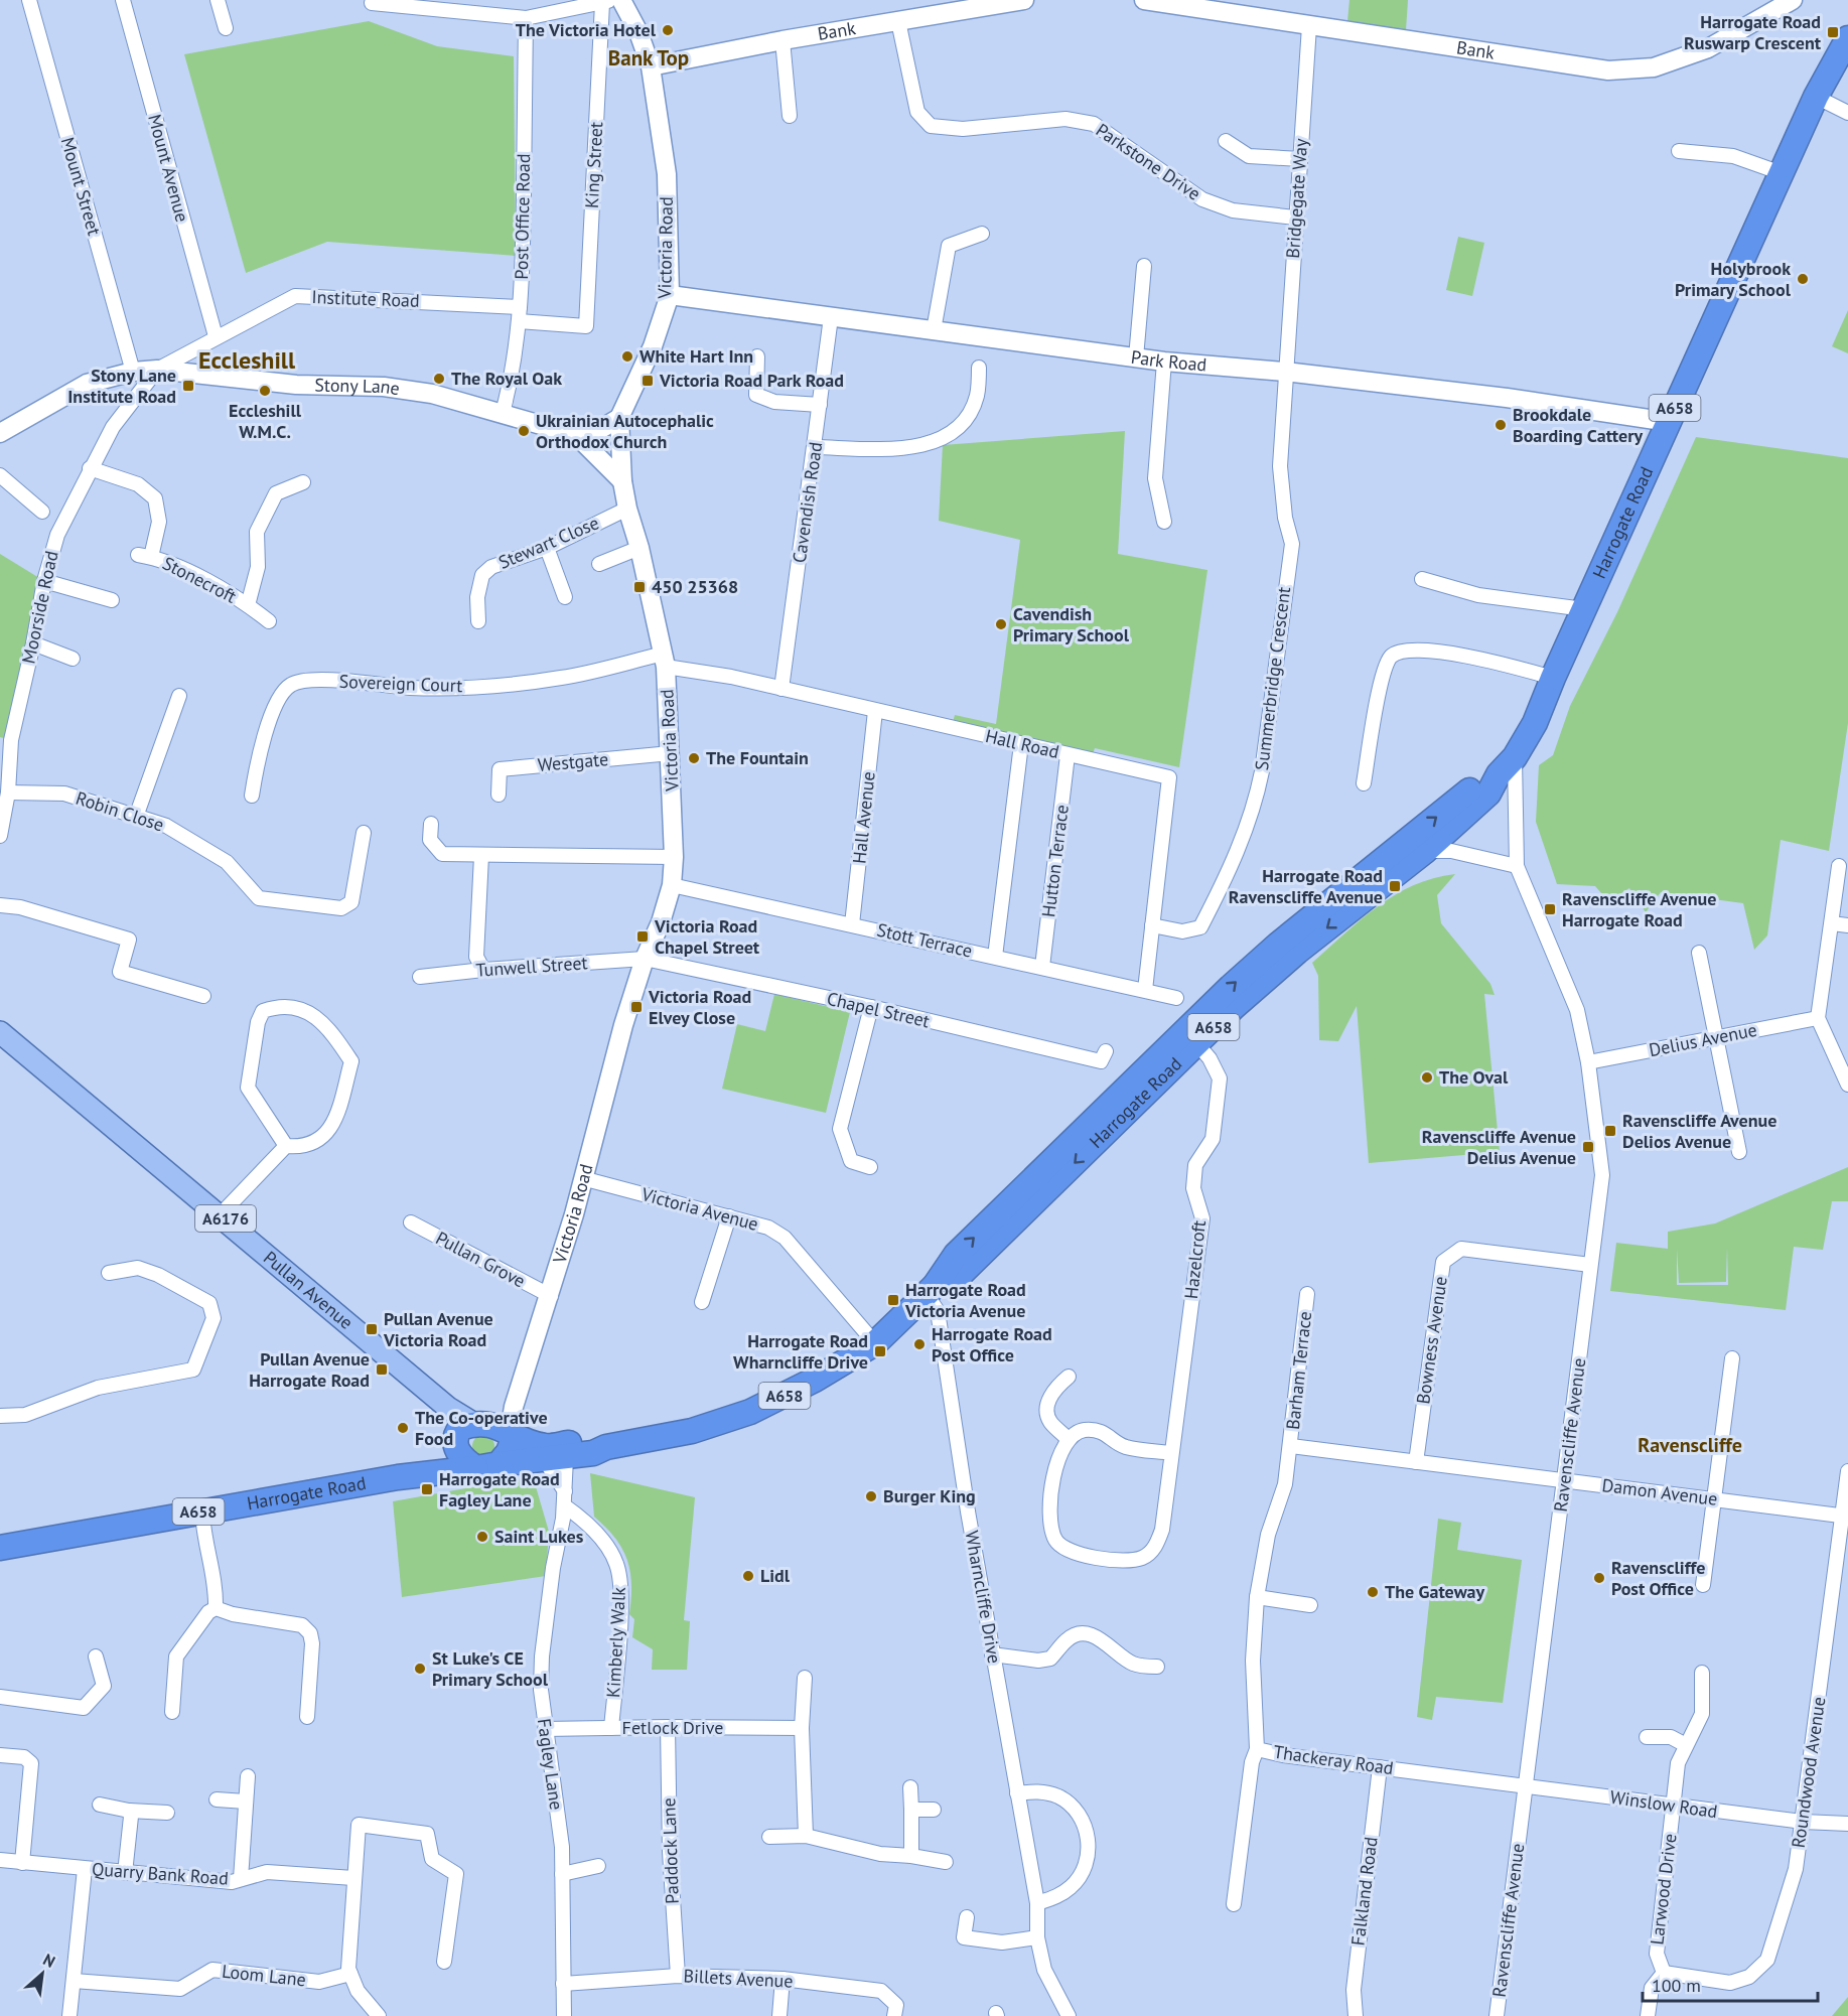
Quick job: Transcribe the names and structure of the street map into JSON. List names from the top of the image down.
{
  "streets": {
    "highway": ["A658", "Harrogate Road"],
    "main road": ["A6176", "Pullan Avenue"],
    "street": [
      "Bank",
      "Parkstone Drive",
      "King Street",
      "Mount Avenue",
      "Mount Street",
      "Bridgegate Way",
      "Post Office Road",
      "Victoria Road",
      "Institute Road",
      "Park Road",
      "Stony Lane",
      "Cavendish Road",
      "Stewart Close",
      "Stonecroft",
      "Moorside Road",
      "Summerbridge Crescent",
      "Sovereign Court",
      "Hall Road",
      "Westgate",
      "Robin Close",
      "Hall Avenue",
      "Hutton Terrace",
      "Stott Terrace",
      "Tunwell Street",
      "Chapel Street",
      "Delius Avenue",
      "Victoria Avenue",
      "Pullan Grove",
      "Hazelcroft",
      "Bowness Avenue",
      "Barham Terrace",
      "Ravenscliffe Avenue",
      "Damon Avenue",
      "Wharncliffe Drive",
      "Kimberly Walk",
      "Fetlock Drive",
      "Thackeray Road",
      "Fagley Lane",
      "Roundwood Avenue",
      "Winslow Road",
      "Paddock Lane",
      "Quarry Bank Road",
      "Larwood Drive",
      "Falkland Road",
      "Loom Lane",
      "Billets Avenue"
    ]
  },
  "crossings": [
    ["Bank", "Parkstone Drive"],
    ["Bank", "Bridgegate Way"],
    ["Bank", "Victoria Road"],
    ["Parkstone Drive", "Bridgegate Way"],
    ["King Street", "Institute Road"],
    ["Mount Avenue", "Institute Road"],
    ["Mount Street", "Stony Lane"],
    ["Bridgegate Way", "Park Road"],
    ["Bridgegate Way", "Summerbridge Crescent"],
    ["Post Office Road", "Institute Road"],
    ["Post Office Road", "Stony Lane"],
    ["Victoria Road", "Park Road"],
    ["Victoria Road", "Stony Lane"],
    ["Victoria Road", "A658"],
    ["Victoria Road", "Harrogate Road"],
    ["Victoria Road", "Stewart Close"],
    ["Victoria Road", "Sovereign Court"],
    ["Victoria Road", "Hall Road"],
    ["Victoria Road", "Westgate"],
    ["Victoria Road", "Stott Terrace"],
    ["Victoria Road", "Tunwell Street"],
    ["Victoria Road", "Chapel Street"],
    ["Victoria Road", "Victoria Avenue"],
    ["Victoria Road", "Pullan Grove"],
    ["Victoria Road", "Pullan Avenue"],
    ["Institute Road", "Stony Lane"],
    ["Institute Road", "Moorside Road"],
    ["Park Road", "Cavendish Road"],
    ["Park Road", "Harrogate Road"],
    ["Park Road", "Summerbridge Crescent"],
    ["Stony Lane", "Moorside Road"],
    ["A658", "Harrogate Road"],
    ["A658", "Pullan Avenue"],
    ["Cavendish Road", "Hall Road"],
    ["Harrogate Road", "Victoria Avenue"],
    ["Harrogate Road", "Hazelcroft"],
    ["Harrogate Road", "Pullan Avenue"],
    ["Harrogate Road", "Ravenscliffe Avenue"],
    ["Harrogate Road", "Wharncliffe Drive"],
    ["Harrogate Road", "Kimberly Walk"],
    ["Harrogate Road", "Fagley Lane"],
    ["Stonecroft", "Moorside Road"],
    ["Moorside Road", "Robin Close"],
    ["Summerbridge Crescent", "Hall Road"],
    ["Sovereign Court", "Hall Road"],
    ["Hall Road", "Hall Avenue"],
    ["Hall Road", "Hutton Terrace"],
    ["Hall Road", "Stott Terrace"],
    ["Hall Avenue", "Stott Terrace"],
    ["Hutton Terrace", "Stott Terrace"],
    ["Tunwell Street", "Chapel Street"],
    ["Delius Avenue", "Ravenscliffe Avenue"],
    ["Bowness Avenue", "Ravenscliffe Avenue"],
    ["Bowness Avenue", "Damon Avenue"],
    ["Barham Terrace", "Damon Avenue"],
    ["Barham Terrace", "Thackeray Road"],
    ["Ravenscliffe Avenue", "Damon Avenue"],
    ["Ravenscliffe Avenue", "Thackeray Road"],
    ["Ravenscliffe Avenue", "Winslow Road"],
    ["Damon Avenue", "Thackeray Road"],
    ["Damon Avenue", "Roundwood Avenue"],
    ["Kimberly Walk", "Fetlock Drive"],
    ["Kimberly Walk", "Fagley Lane"],
    ["Fetlock Drive", "Fagley Lane"],
    ["Fetlock Drive", "Paddock Lane"],
    ["Thackeray Road", "Winslow Road"],
    ["Thackeray Road", "Falkland Road"],
    ["Fagley Lane", "Billets Avenue"],
    ["Roundwood Avenue", "Winslow Road"],
    ["Roundwood Avenue", "Larwood Drive"],
    ["Winslow Road", "Larwood Drive"],
    ["Paddock Lane", "Billets Avenue"]
  ],
  "districts": ["Bank Top", "Eccleshill", "Ravenscliffe"],
  "places": {
    "other": [
      "The Victoria Hotel",
      "Holybrook Primary School",
      "White Hart Inn",
      "The Royal Oak",
      "Eccleshill W.M.C.",
      "Brookdale Boarding Cattery",
      "Ukrainian Autocephalic Orthodox Church",
      "Cavendish Primary School",
      "The Fountain",
      "The Oval",
      "Harrogate Road Post Office",
      "The Co-operative Food",
      "Burger King",
      "Saint Lukes",
      "Lidl",
      "Ravenscliffe Post Office",
      "The Gateway",
      "St Luke's CE Primary School"
    ],
    "transit": [
      "Harrogate Road Ruswarp Crescent",
      "Victoria Road Park Road",
      "Stony Lane Institute Road",
      "450 25368",
      "Harrogate Road Ravenscliffe Avenue",
      "Ravenscliffe Avenue Harrogate Road",
      "Victoria Road Chapel Street",
      "Victoria Road Elvey Close",
      "Ravenscliffe Avenue Delios Avenue",
      "Ravenscliffe Avenue Delius Avenue",
      "Harrogate Road Victoria Avenue",
      "Pullan Avenue Victoria Road",
      "Harrogate Road Wharncliffe Drive",
      "Pullan Avenue Harrogate Road",
      "Harrogate Road Fagley Lane"
    ]
  },
  "scale_bar": "100 m",
  "north": "top right"
}
